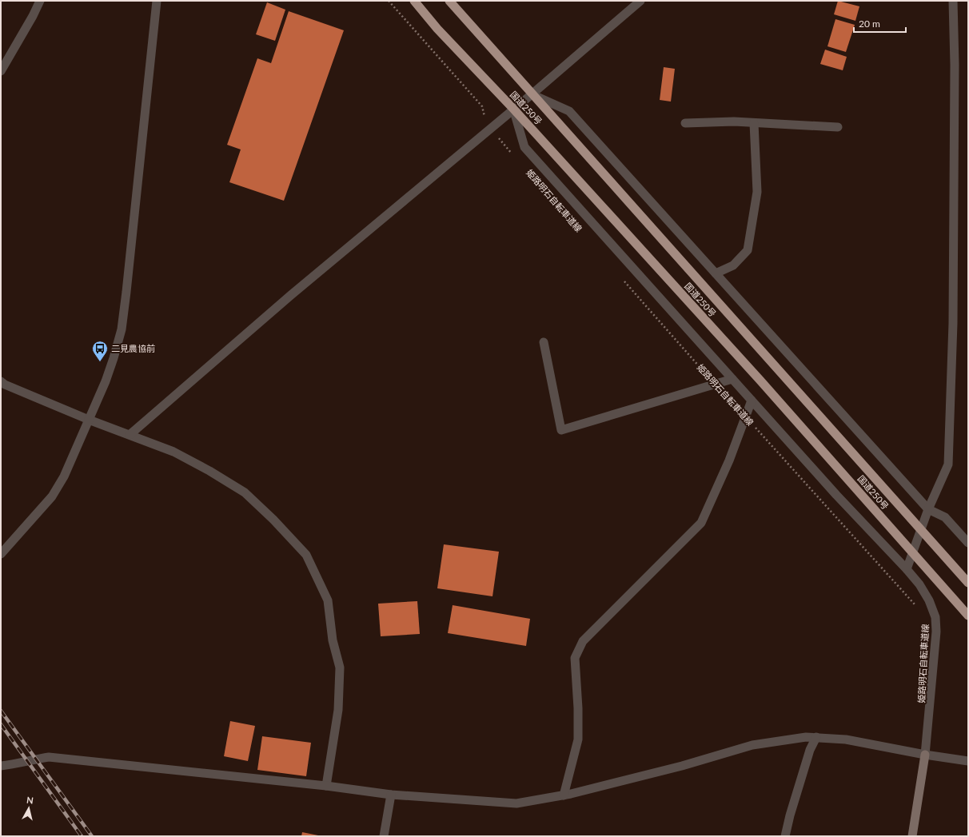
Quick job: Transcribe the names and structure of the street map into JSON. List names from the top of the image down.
{
  "streets": {
    "highway": ["国道250号"],
    "path": ["姫路明石自転車道線"]
  },
  "places": {
    "bus stop": ["二見農協前"]
  },
  "scale_bar": "20 m",
  "north": "top"
}
